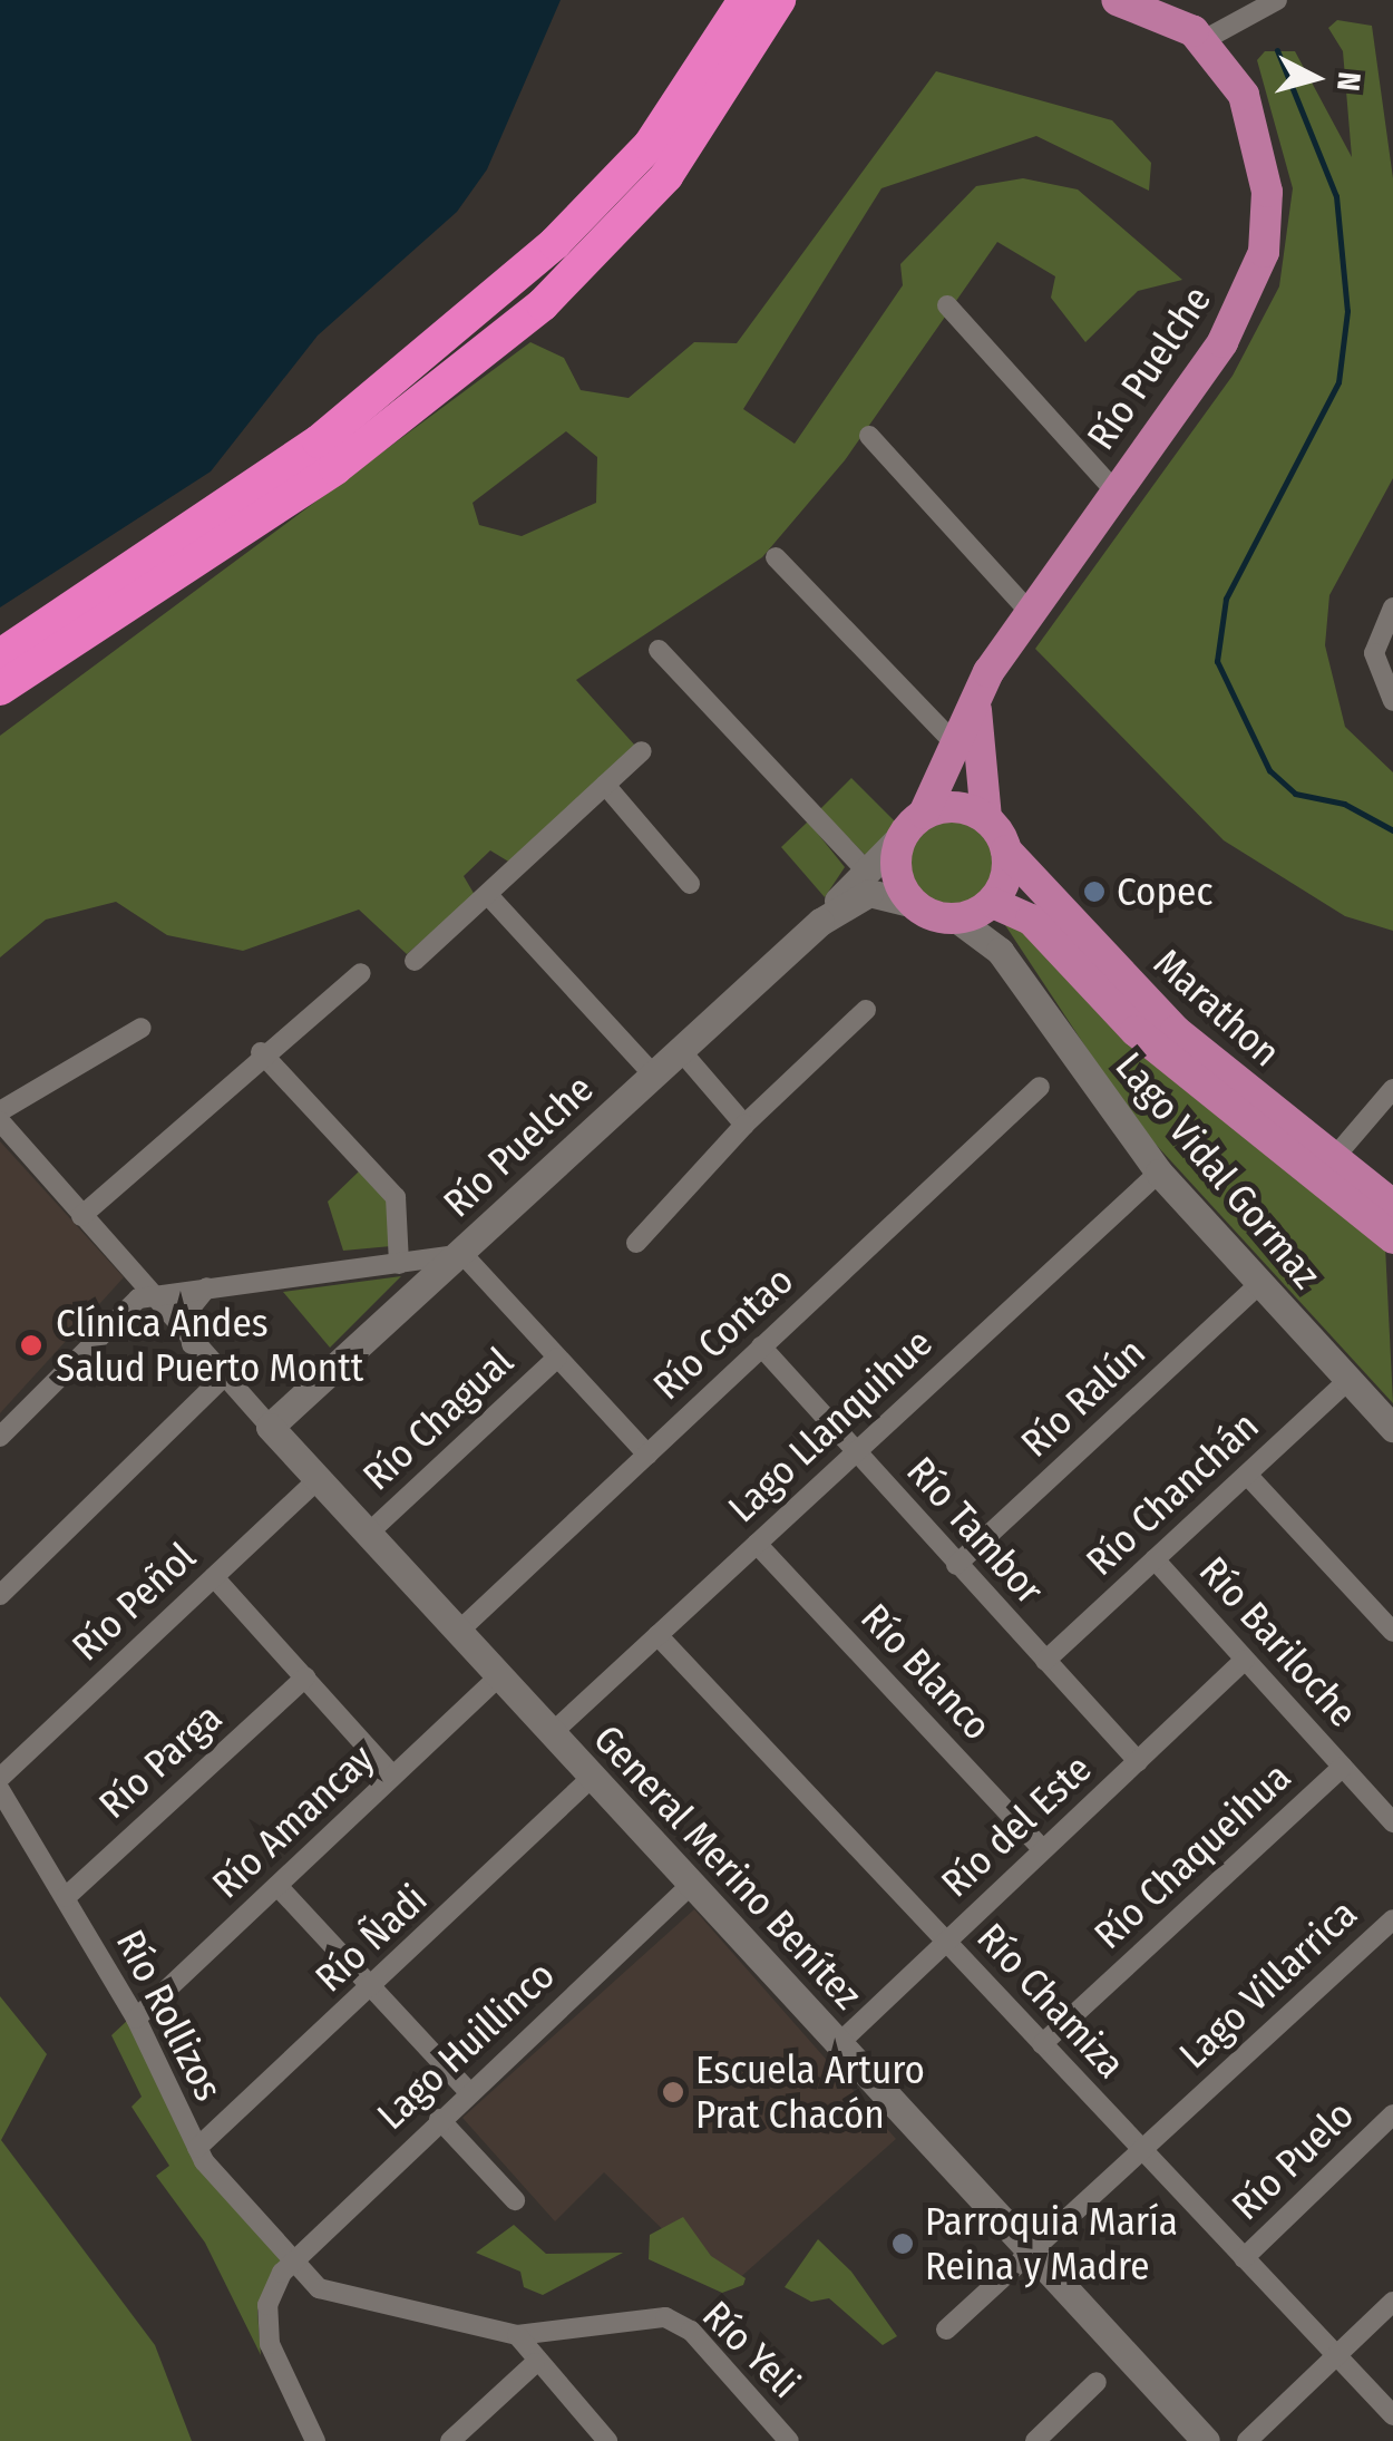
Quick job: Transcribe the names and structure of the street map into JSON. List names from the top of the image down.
{
  "streets": {
    "main road": ["Río Puelche", "Marathon"],
    "street": [
      "Lago Vidal Gormaz",
      "Río Contao",
      "Río Ralún",
      "Río Chagual",
      "Lago Llanquihue",
      "Río Chanchán",
      "Río Tambor",
      "Río Peñol",
      "Río Bariloche",
      "Río Blanco",
      "Río Parga",
      "Río Amancay",
      "Río del Este",
      "Río Chaqueihua",
      "General Merino Benítez",
      "Río Ñadi",
      "Lago Villarrica",
      "Río Chamiza",
      "Río Rollizos",
      "Lago Huillinco",
      "Río Puelo",
      "Río Yeli"
    ]
  },
  "crossings": [
    ["Río Puelche", "Marathon"],
    ["Río Puelche", "Lago Vidal Gormaz"],
    ["Río Puelche", "General Merino Benítez"],
    ["Marathon", "Lago Vidal Gormaz"],
    ["Lago Vidal Gormaz", "Río Ralún"],
    ["Lago Vidal Gormaz", "Lago Llanquihue"],
    ["Lago Vidal Gormaz", "Río Chanchán"],
    ["Río Contao", "Río Tambor"],
    ["Río Contao", "General Merino Benítez"],
    ["Río Ralún", "Río Tambor"],
    ["Río Chagual", "General Merino Benítez"],
    ["Lago Llanquihue", "Río Tambor"],
    ["Lago Llanquihue", "Río Blanco"],
    ["Lago Llanquihue", "General Merino Benítez"],
    ["Lago Llanquihue", "Río Chamiza"],
    ["Río Chanchán", "Río Tambor"],
    ["Río Chanchán", "Río Bariloche"],
    ["Río Tambor", "Río del Este"],
    ["Río Peñol", "General Merino Benítez"],
    ["Río Bariloche", "Río del Este"],
    ["Río Bariloche", "Río Chaqueihua"],
    ["Río Blanco", "Río del Este"],
    ["Río Parga", "Río Rollizos"],
    ["Río Amancay", "General Merino Benítez"],
    ["Río Amancay", "Río Rollizos"],
    ["Río del Este", "General Merino Benítez"],
    ["Río del Este", "Río Chamiza"],
    ["Río Chaqueihua", "Río Chamiza"],
    ["General Merino Benítez", "Río Ñadi"],
    ["General Merino Benítez", "Lago Villarrica"],
    ["General Merino Benítez", "Lago Huillinco"],
    ["Río Ñadi", "Río Rollizos"],
    ["Lago Villarrica", "Río Chamiza"],
    ["Río Chamiza", "Río Puelo"],
    ["Río Rollizos", "Lago Huillinco"],
    ["Río Rollizos", "Río Yeli"]
  ],
  "places": [
    "Copec",
    "Clínica Andes Salud Puerto Montt",
    "Escuela Arturo Prat Chacón",
    "Parroquia María Reina y Madre"
  ],
  "north": "right"
}
